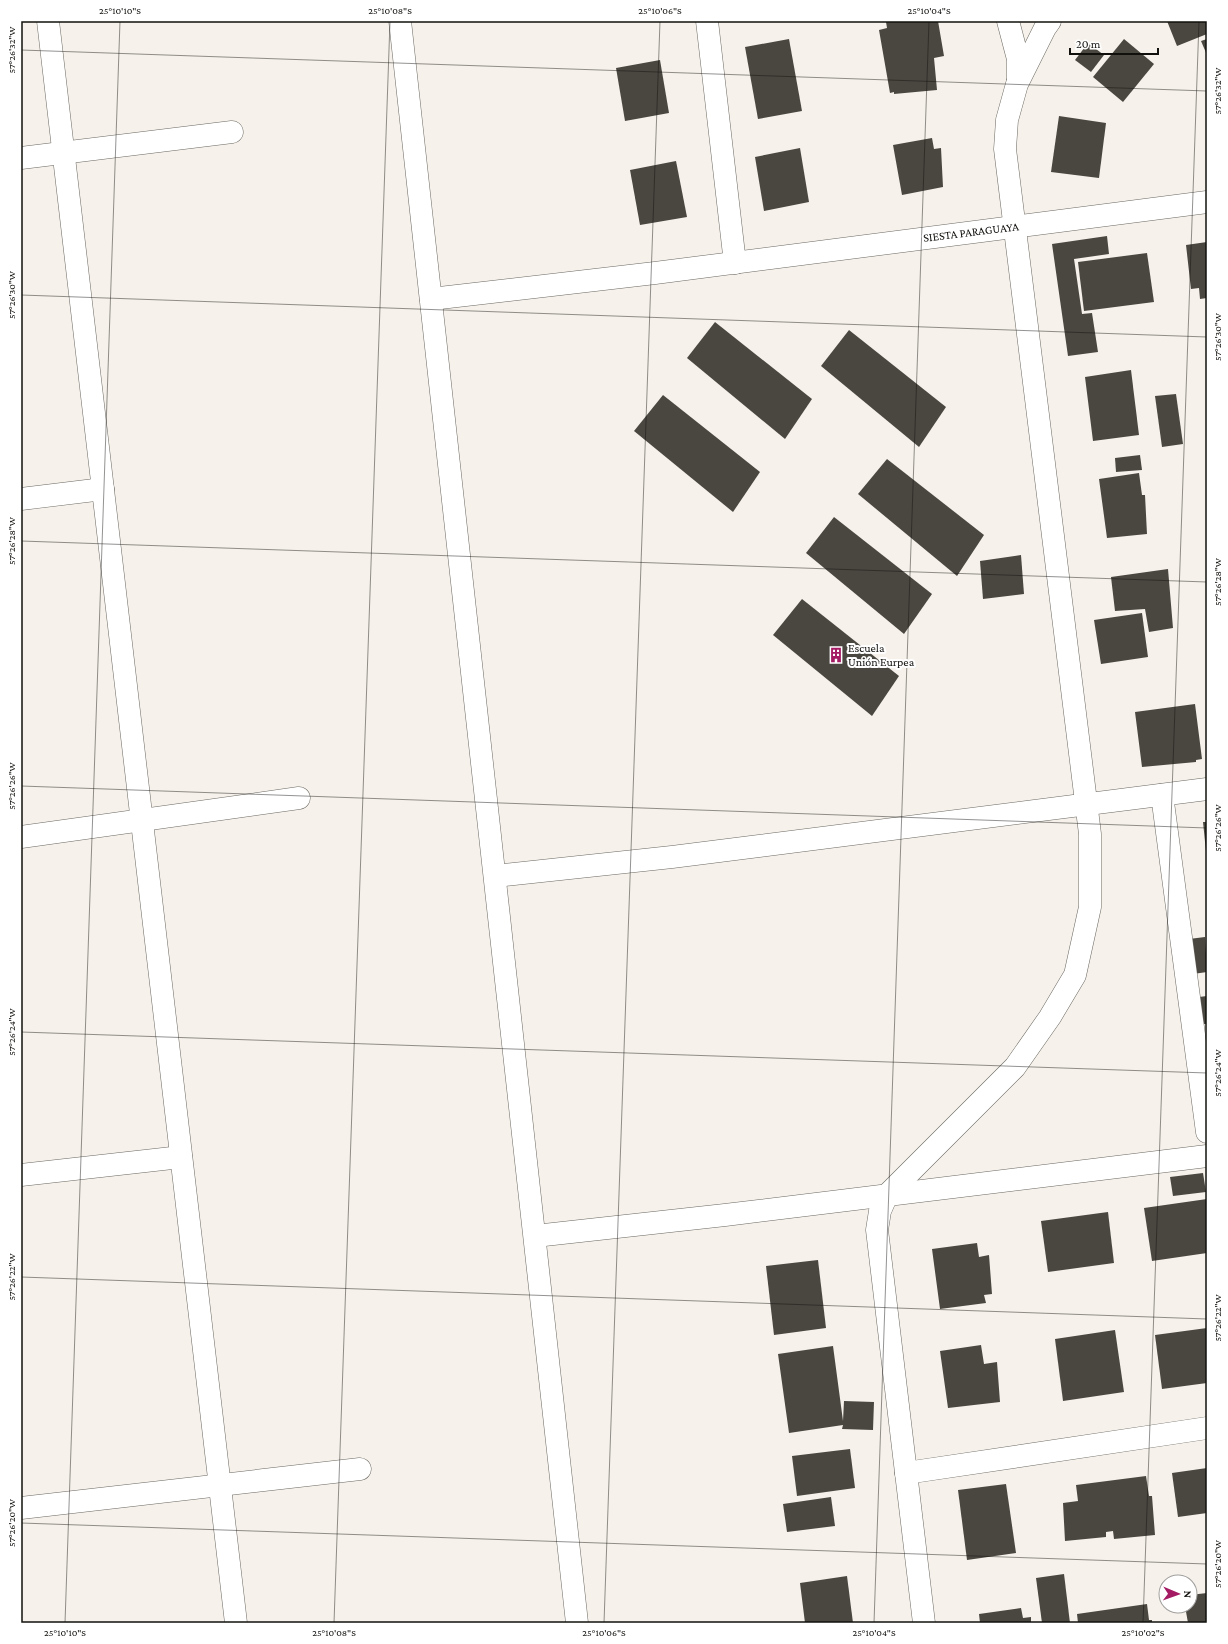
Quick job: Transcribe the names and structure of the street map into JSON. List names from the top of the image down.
{
  "streets": {
    "street": ["SIESTA PARAGUAYA"]
  },
  "places": {
    "building": ["Escuela Unión Eurpea"]
  },
  "scale_bar": "20 m",
  "north": "right",
  "coordinates": [
    "25°10'10\"S",
    "25°10'08\"S",
    "25°10'06\"S",
    "25°10'04\"S",
    "57°26'32\"W",
    "57°26'30\"W",
    "57°26'28\"W",
    "57°26'26\"W",
    "57°26'24\"W",
    "57°26'22\"W",
    "57°26'20\"W",
    "25°10'02\"S"
  ]
}
